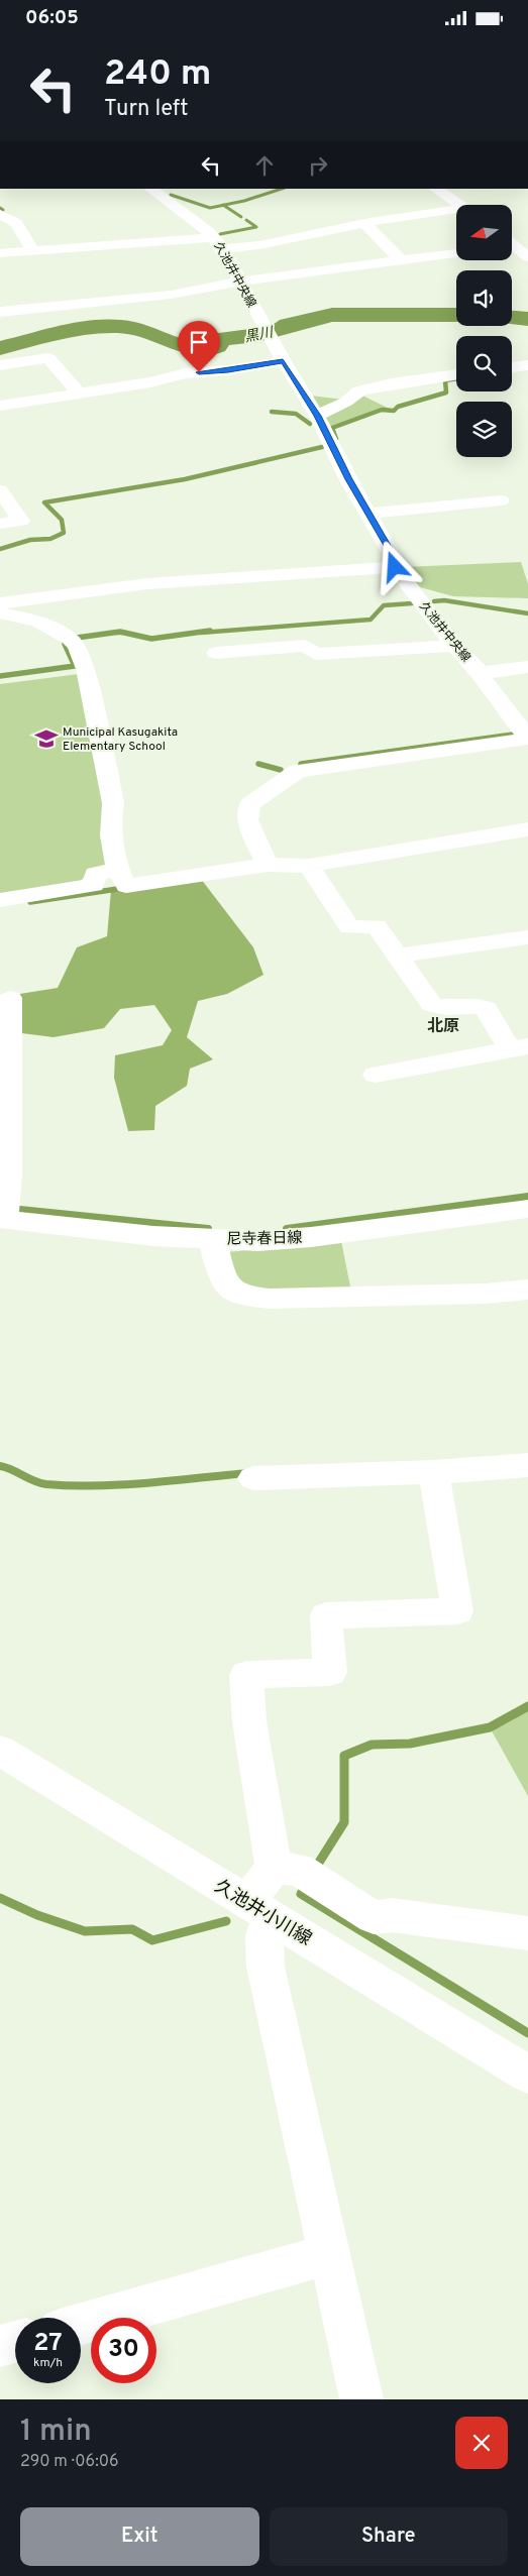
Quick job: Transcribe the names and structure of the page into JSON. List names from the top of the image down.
{
  "streets": {
    "street": ["久池井中央線", "尼寺春日線", "久池井小川線"]
  },
  "districts": ["北原"],
  "water": ["黒川"],
  "places": {
    "school or university": ["Municipal Kasugakita Elementary School"]
  },
  "north": "left",
  "page": {
    "status": "06:05",
    "turn": ["240 m", "Turn left"],
    "speed": "27 km/h",
    "limit": "30",
    "heading": ["1 min", "290 m · 06:06"],
    "buttons": ["Exit", "Share"]
  }
}
